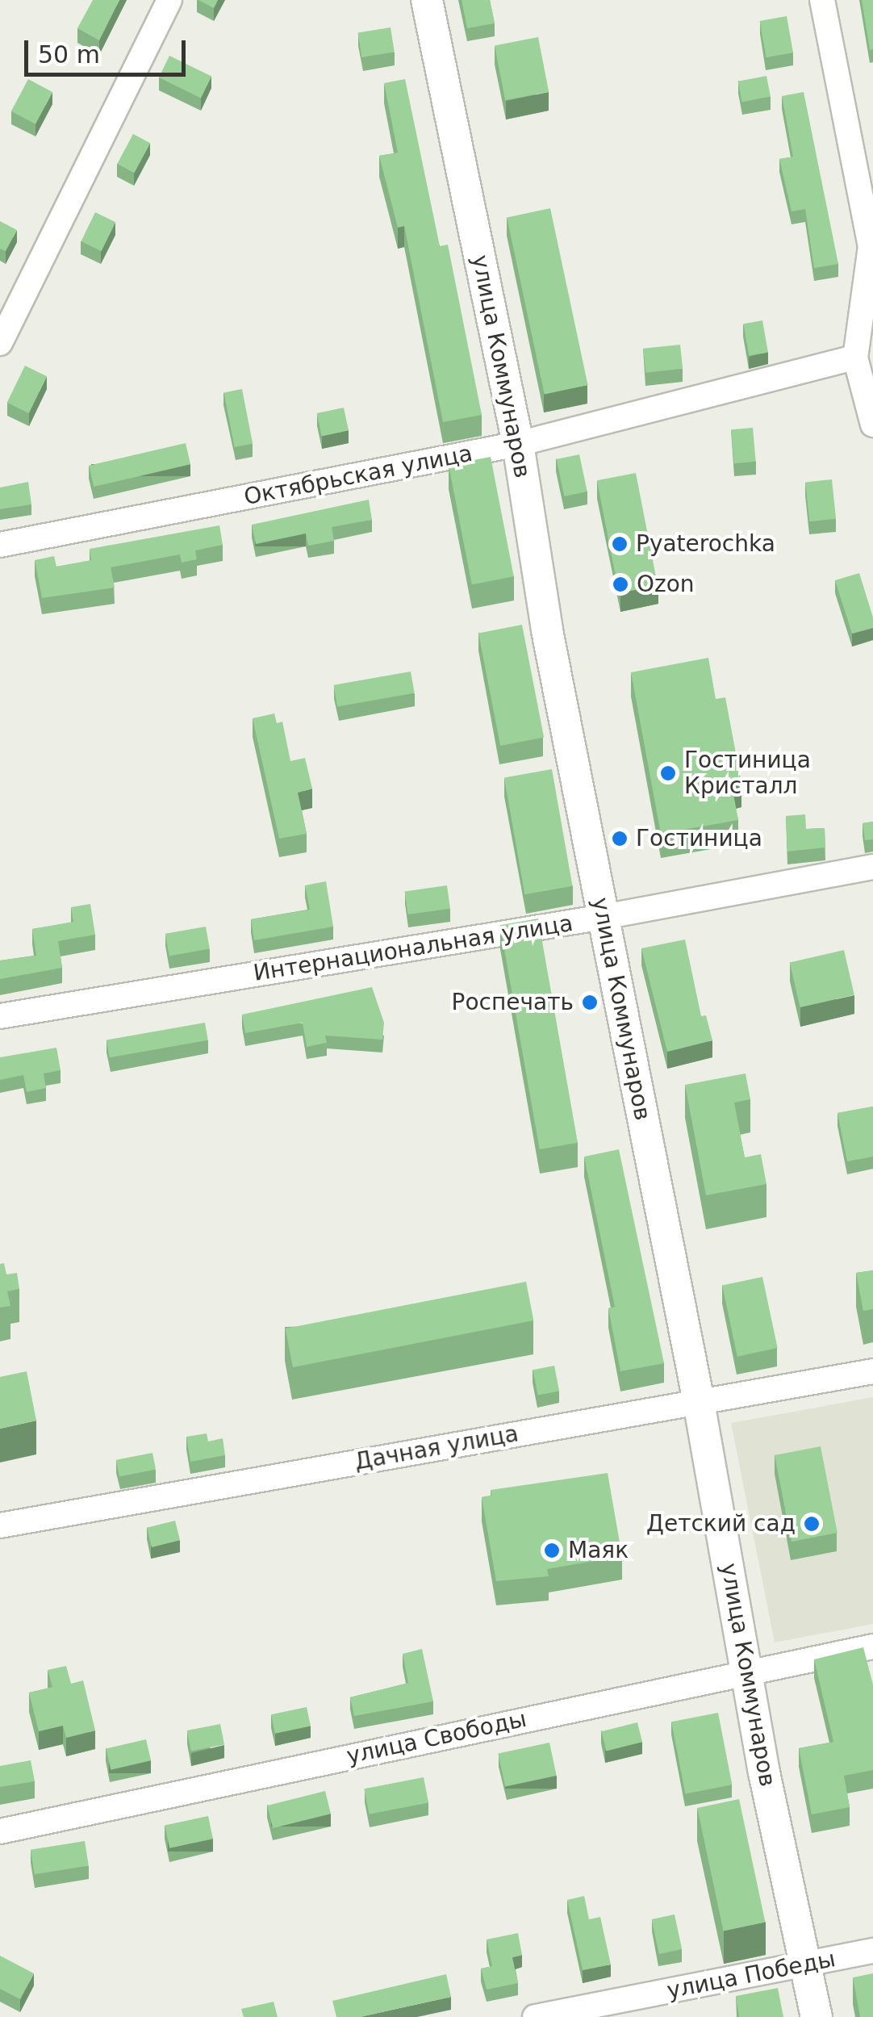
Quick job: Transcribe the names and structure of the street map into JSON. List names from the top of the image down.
{
  "streets": {
    "main road": ["улица Коммунаров"],
    "street": [
      "Октябрьская улица",
      "Интернациональная улица",
      "Дачная улица",
      "улица Свободы",
      "улица Победы"
    ]
  },
  "crossings": [
    ["улица Коммунаров", "Октябрьская улица"],
    ["улица Коммунаров", "Интернациональная улица"],
    ["улица Коммунаров", "Дачная улица"],
    ["улица Коммунаров", "улица Свободы"],
    ["улица Коммунаров", "улица Победы"]
  ],
  "places": [
    "Pyaterochka",
    "Ozon",
    "Гостиница Кристалл",
    "Гостиница",
    "Роспечать",
    "Детский сад",
    "Маяк"
  ],
  "scale_bar": "50 m"
}
